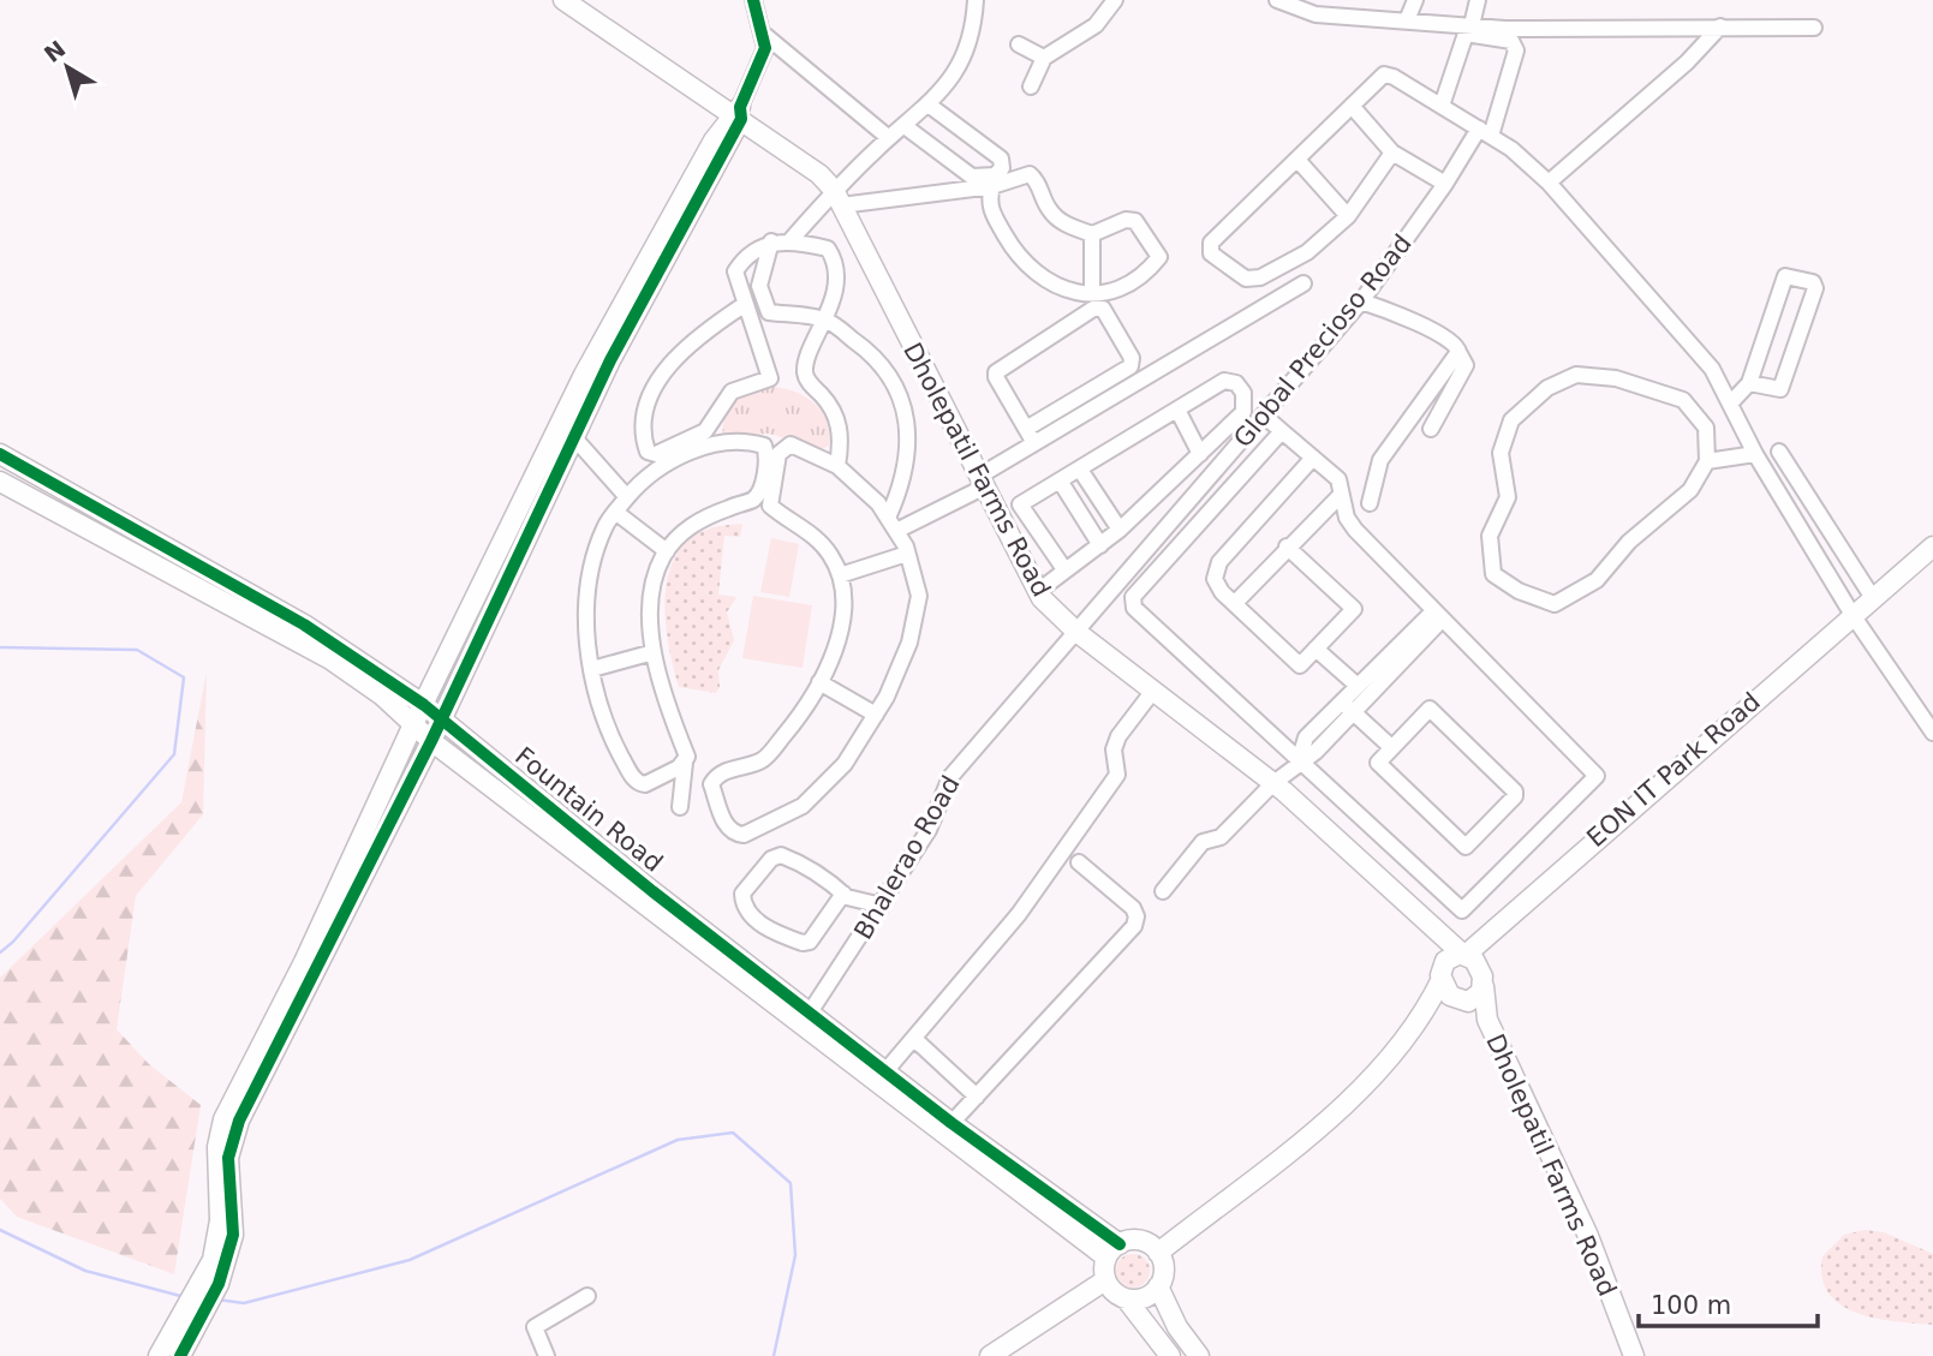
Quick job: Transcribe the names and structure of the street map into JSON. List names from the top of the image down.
{
  "streets": {
    "street": [
      "Global Precioso Road",
      "Dholepatil Farms Road",
      "EON IT Park Road",
      "Fountain Road",
      "Bhalerao Road"
    ]
  },
  "crossings": [
    ["Global Precioso Road", "Dholepatil Farms Road"],
    ["Global Precioso Road", "Bhalerao Road"],
    ["Dholepatil Farms Road", "EON IT Park Road"],
    ["Dholepatil Farms Road", "Bhalerao Road"],
    ["Fountain Road", "Bhalerao Road"]
  ],
  "scale_bar": "100 m",
  "north": "top left"
}
